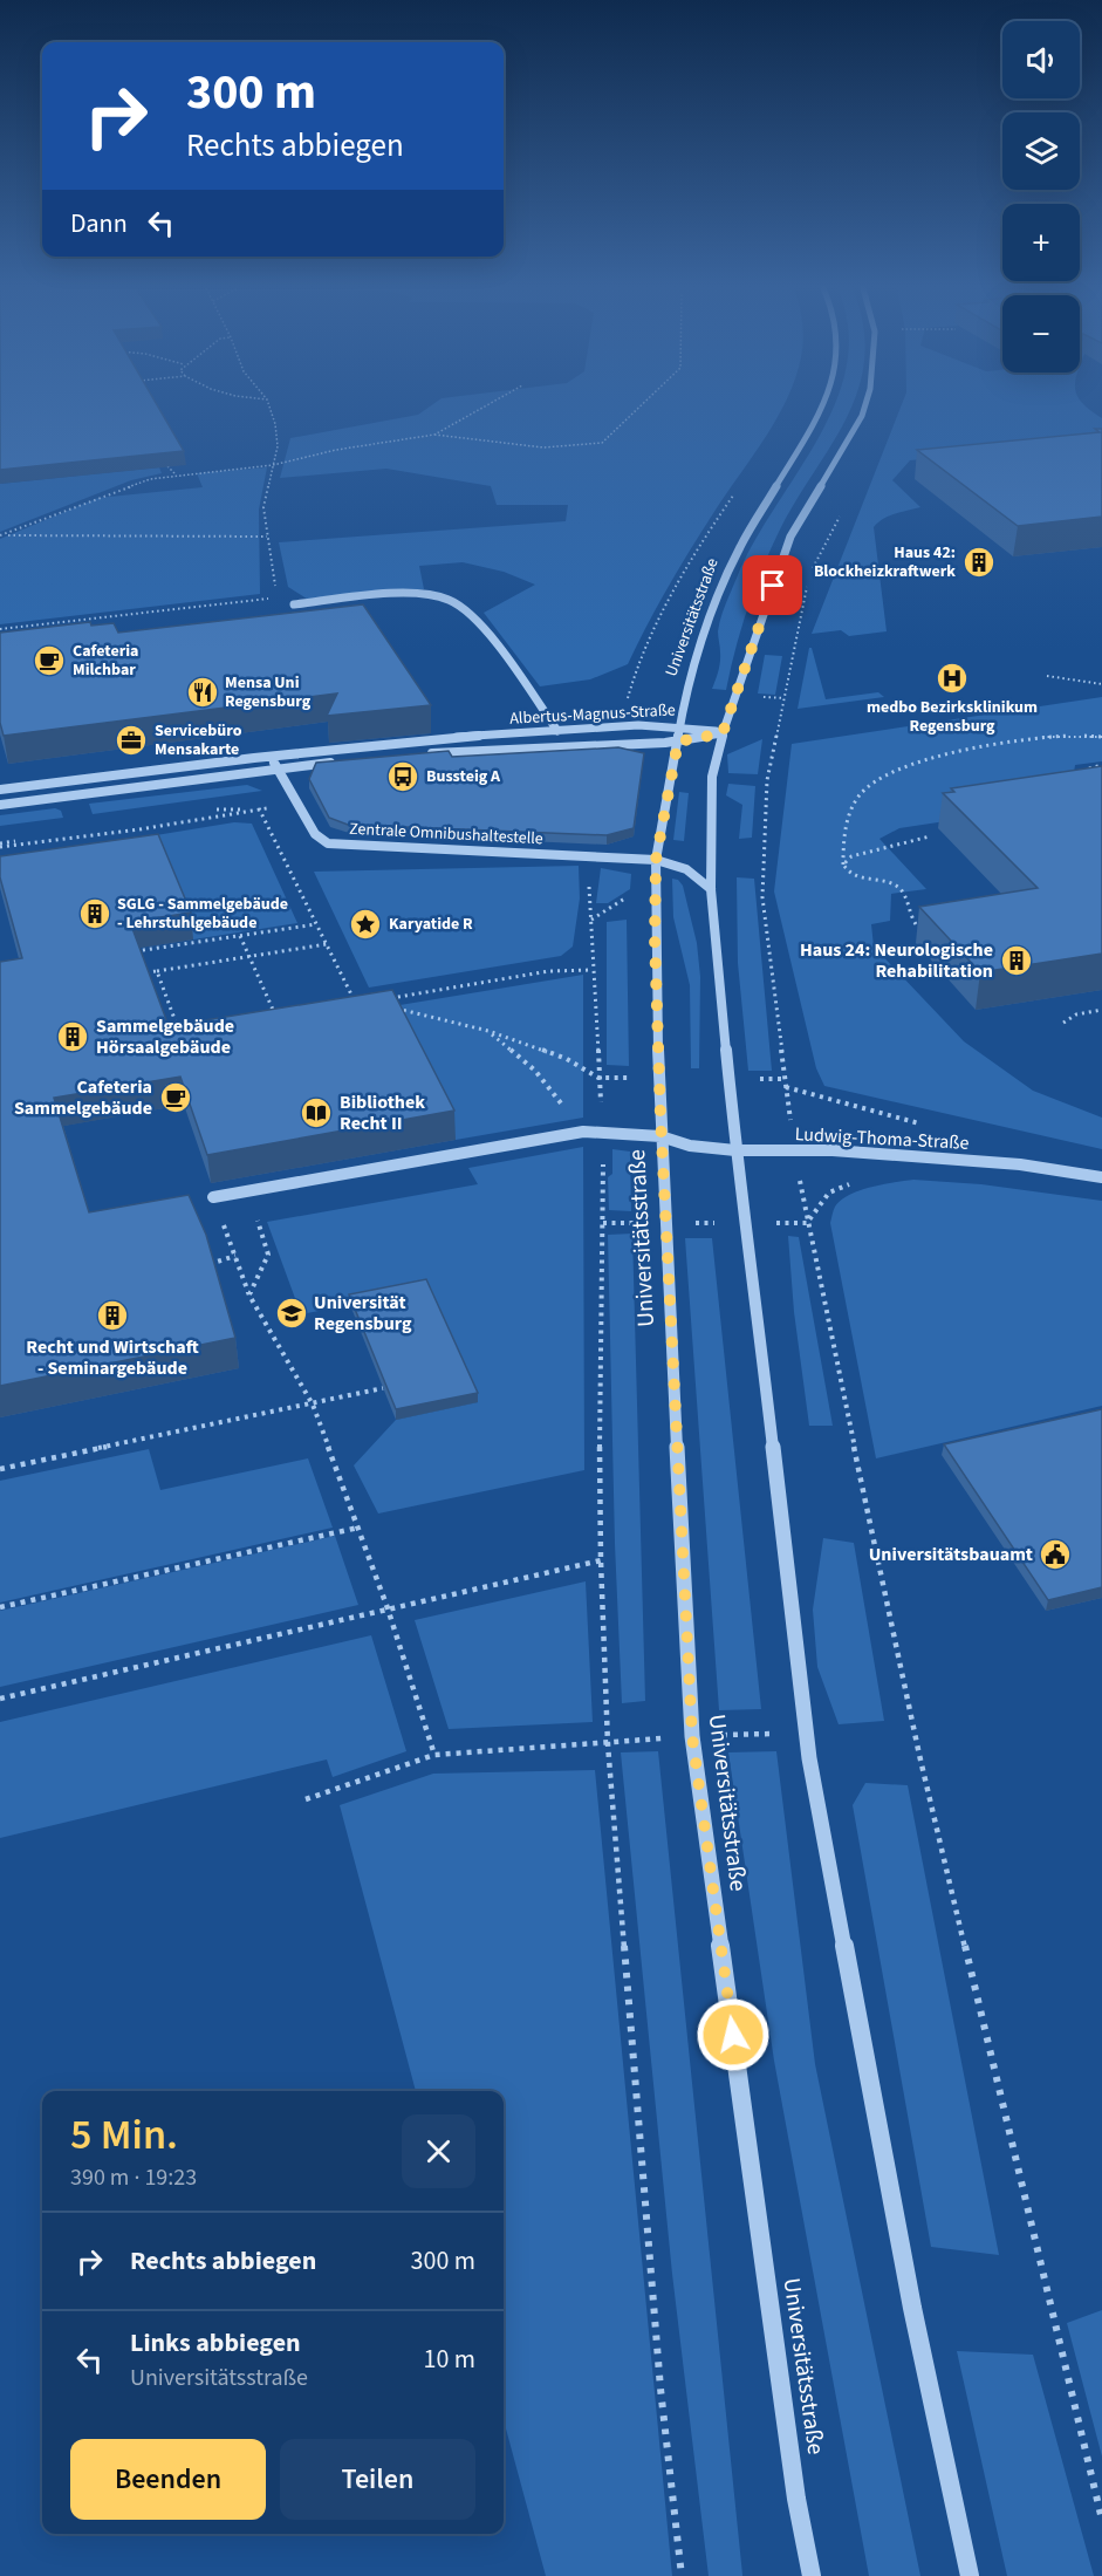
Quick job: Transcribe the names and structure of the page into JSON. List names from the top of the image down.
{
  "streets": {
    "street": [
      "Universitätsstraße",
      "Albertus-Magnus-Straße",
      "Zentrale Omnibushaltestelle",
      "Ludwig-Thoma-Straße"
    ]
  },
  "crossings": [
    ["Universitätsstraße", "Albertus-Magnus-Straße"],
    ["Universitätsstraße", "Zentrale Omnibushaltestelle"],
    ["Universitätsstraße", "Ludwig-Thoma-Straße"]
  ],
  "places": {
    "building": [
      "Haus 42: Blockheizkraftwerk",
      "SGLG - Sammelgebäude - Lehrstuhlgebäude",
      "Haus 24: Neurologische Rehabilitation",
      "Sammelgebäude Hörsaalgebäude",
      "Recht und Wirtschaft - Seminargebäude"
    ],
    "cafe": ["Cafeteria Milchbar", "Cafeteria Sammelgebäude"],
    "hospital": ["medbo Bezirksklinikum Regensburg"],
    "restaurant": ["Mensa Uni Regensburg"],
    "office": ["Servicebüro Mensakarte"],
    "bus stop": ["Bussteig A"],
    "place": ["Karyatide R"],
    "library": ["Bibliothek Recht II"],
    "school or university": ["Universität Regensburg"],
    "public building": ["Universitätsbauamt"]
  },
  "page": {
    "map_buttons": ["+", "−"],
    "turn": ["300 m", "Rechts abbiegen"],
    "then": "Dann",
    "heading": ["5 Min.", "390 m · 19:23"],
    "list": [
      {
        "name": "Rechts abbiegen",
        "value": "300 m"
      },
      {
        "name": "Links abbiegen",
        "note": "Universitätsstraße",
        "value": "10 m"
      }
    ],
    "buttons": ["Beenden", "Teilen"]
  }
}
